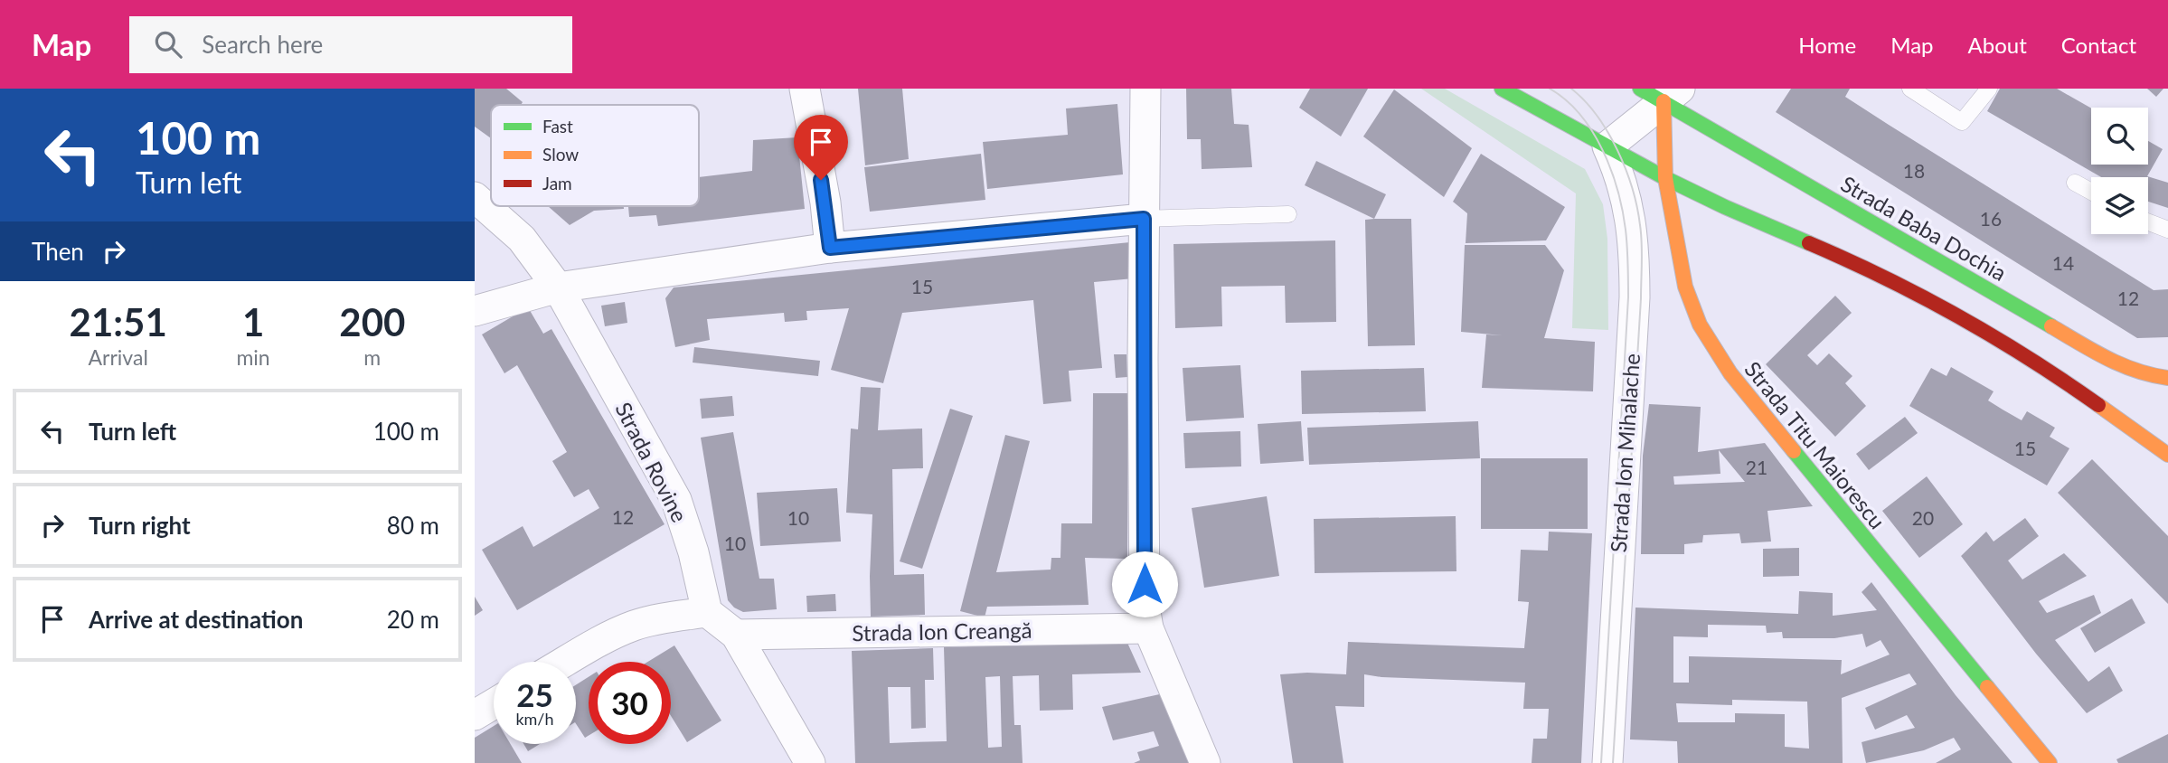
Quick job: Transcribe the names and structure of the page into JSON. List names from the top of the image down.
{
  "streets": {
    "main road": ["Strada Baba Dochia", "Strada Titu Maiorescu"],
    "street": ["Strada Ion Mihalache", "Strada Rovine", "Strada Ion Creangă"]
  },
  "crossings": [
    ["Strada Baba Dochia", "Strada Titu Maiorescu"]
  ],
  "house_numbers": [
    "18",
    "16",
    "14",
    "15",
    "12",
    "15",
    "21",
    "12",
    "10",
    "20",
    "10"
  ],
  "legend": ["Fast", "Slow", "Jam"],
  "page": {
    "header": "Map",
    "search": "Search here",
    "nav": [
      "Home",
      "Map",
      "About",
      "Contact"
    ],
    "turn": ["100 m", "Turn left"],
    "then": "Then",
    "eta": [
      "21:51",
      "Arrival",
      "1",
      "min",
      "200",
      "m"
    ],
    "list": [
      {
        "name": "Turn left",
        "value": "100 m"
      },
      {
        "name": "Turn right",
        "value": "80 m"
      },
      {
        "name": "Arrive at destination",
        "value": "20 m"
      }
    ],
    "speed": "25 km/h",
    "limit": "30"
  }
}
